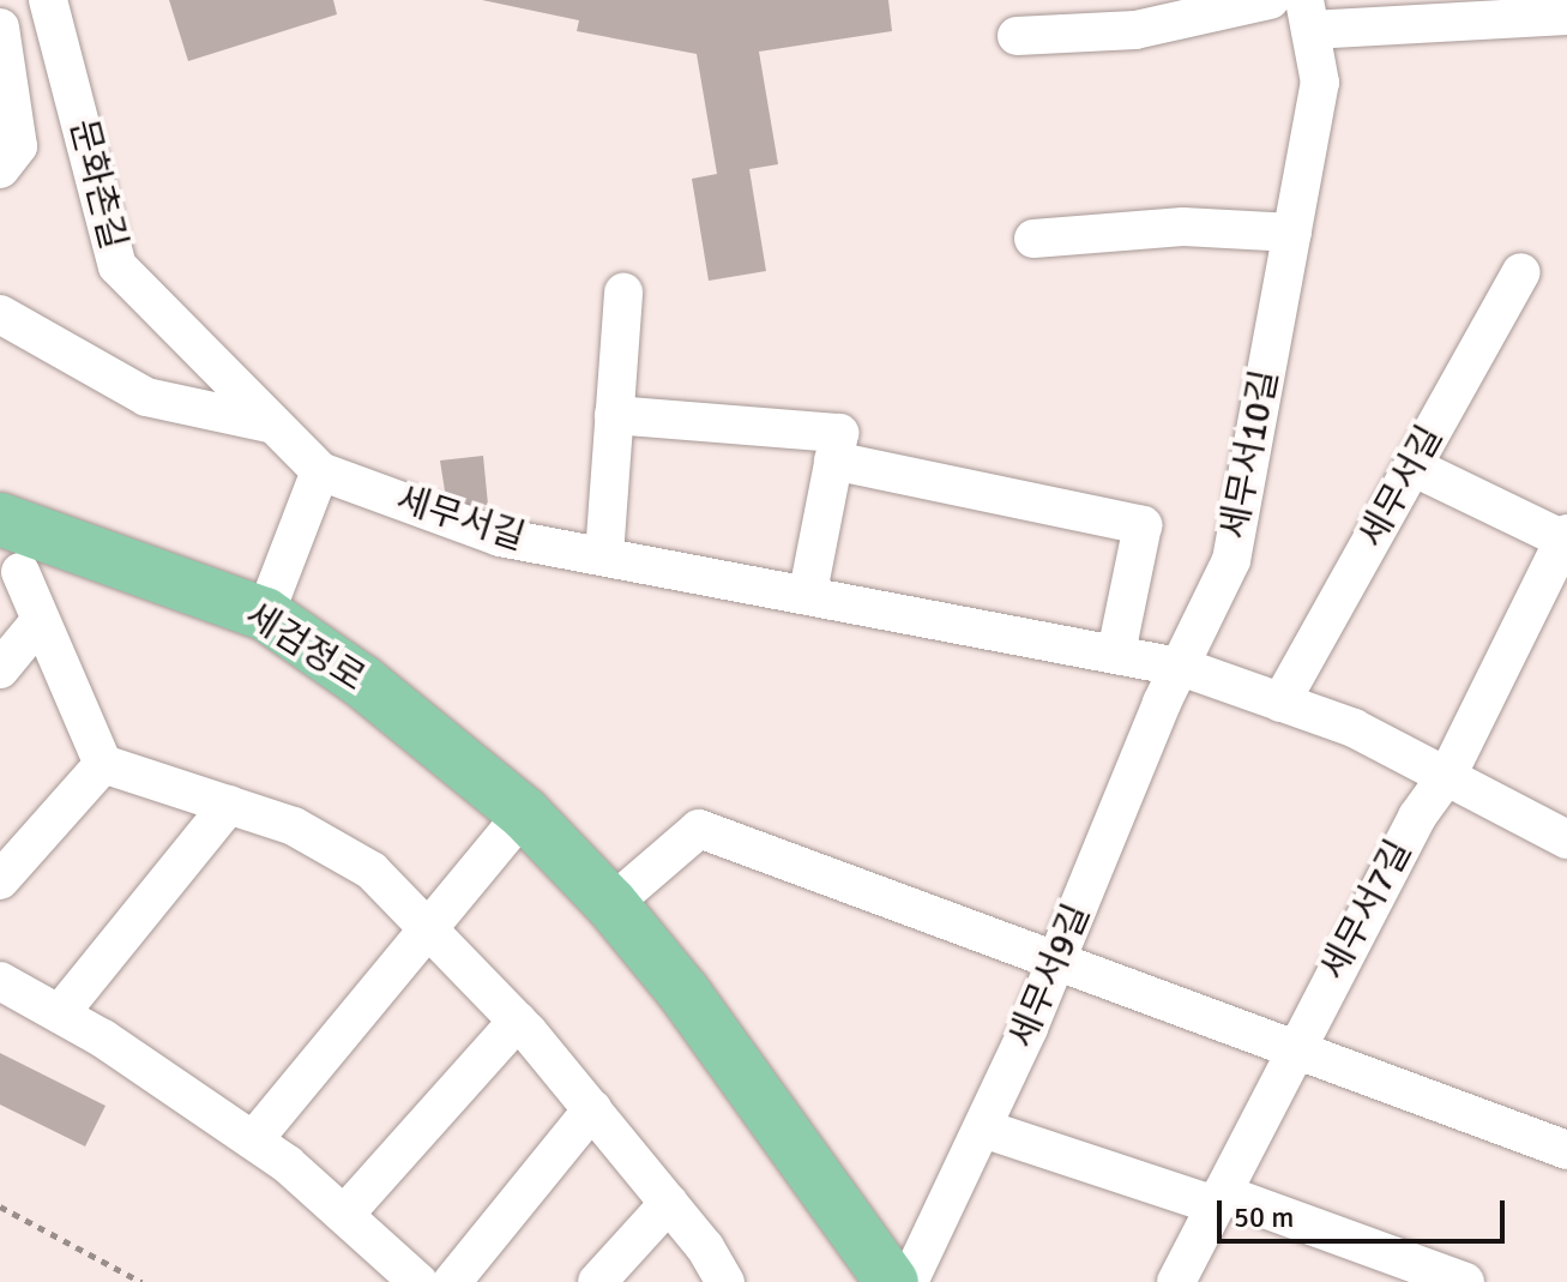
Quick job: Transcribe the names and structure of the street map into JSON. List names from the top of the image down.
{
  "streets": {
    "main road": ["세검정로"],
    "street": [
      "문화촌길",
      "세무서10길",
      "세무서길",
      "세무서7길",
      "세무서9길"
    ]
  },
  "crossings": [
    ["문화촌길", "세무서길"],
    ["세무서10길", "세무서길"],
    ["세무서10길", "세무서9길"],
    ["세무서길", "세무서7길"],
    ["세무서길", "세무서9길"]
  ],
  "scale_bar": "50 m"
}
